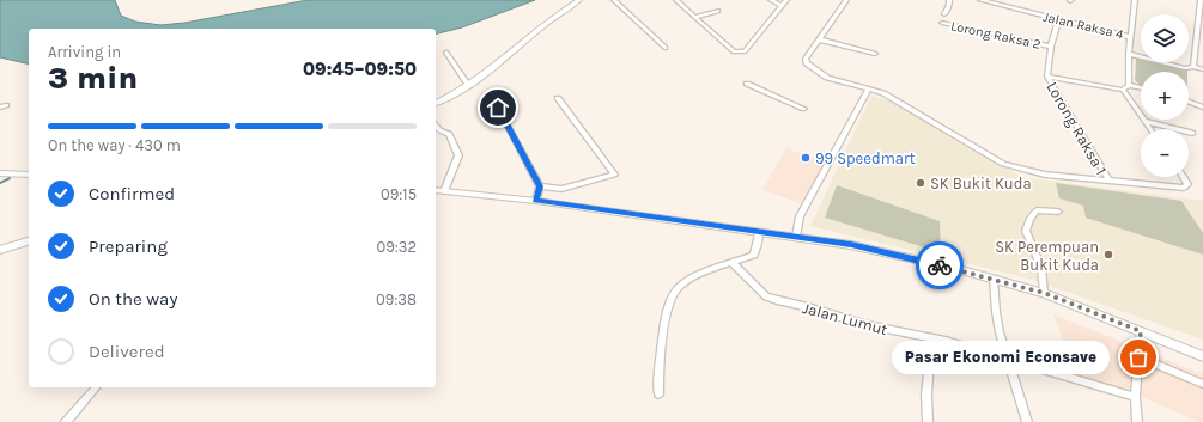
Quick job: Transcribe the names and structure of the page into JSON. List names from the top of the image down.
{
  "streets": {
    "street": [
      "Jalan Raksa 4",
      "Lorong Raksa 2",
      "Lorong Raksa 1",
      "Jalan Lumut"
    ]
  },
  "crossings": [
    ["Jalan Raksa 4", "Lorong Raksa 1"],
    ["Lorong Raksa 2", "Lorong Raksa 1"]
  ],
  "places": [
    "99 Speedmart",
    "SK Bukit Kuda",
    "SK Perempuan Bukit Kuda",
    "Pasar Ekonomi Econsave"
  ],
  "page": {
    "map_buttons": ["+", "−"],
    "heading": ["3 min", "Arriving in", "09:45–09:50"],
    "bar": "On the way · 430 m",
    "list": [
      ["Confirmed", "09:15"],
      ["Preparing", "09:32"],
      ["On the way", "09:38"],
      "Delivered"
    ],
    "bubble": "Pasar Ekonomi Econsave"
  }
}
